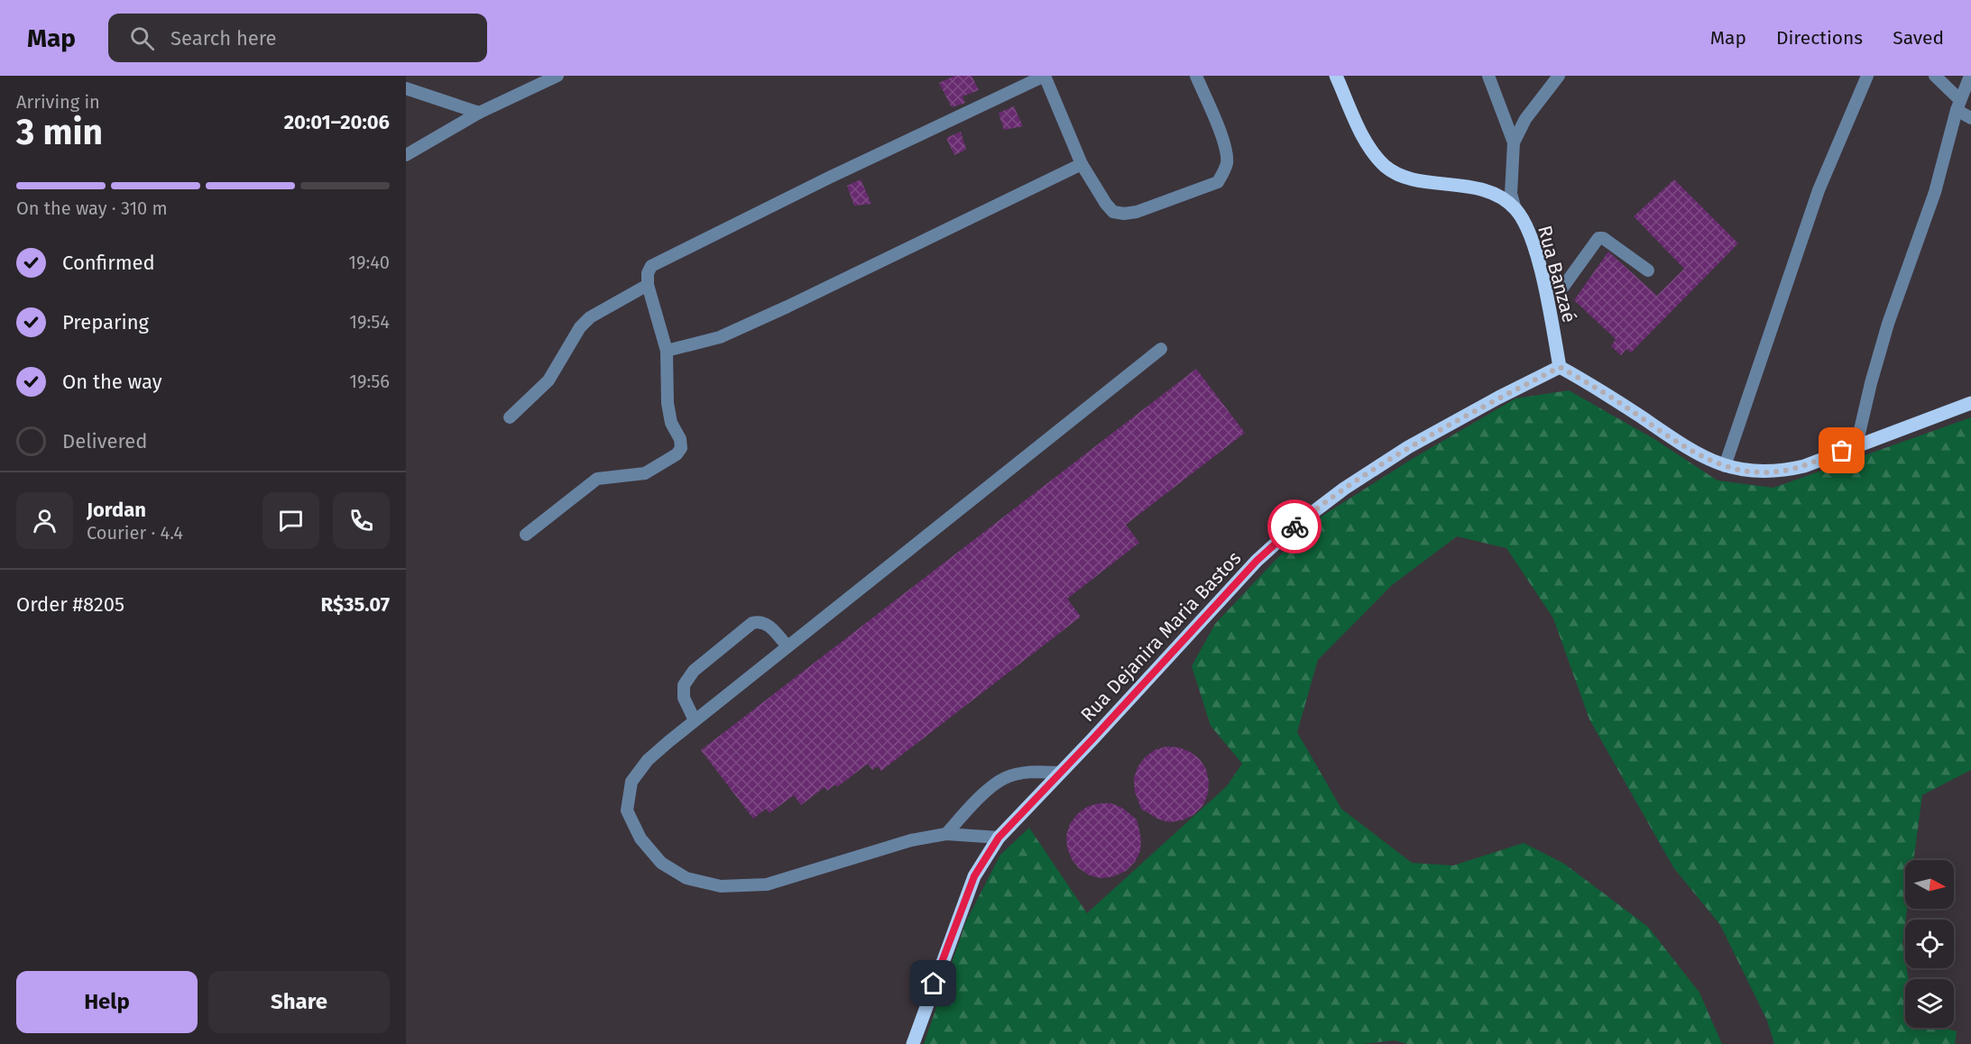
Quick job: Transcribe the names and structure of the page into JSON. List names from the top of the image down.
{
  "streets": {
    "main road": ["Rua Banzaé", "Rua Dejanira Maria Bastos"]
  },
  "crossings": [
    ["Rua Banzaé", "Rua Dejanira Maria Bastos"]
  ],
  "north": "right",
  "page": {
    "header": "Map",
    "search": "Search here",
    "nav": ["Map", "Directions", "Saved"],
    "heading": ["3 min", "Arriving in", "20:01–20:06"],
    "panel": [
      "Jordan",
      "Courier · 4.4",
      "Order #8205",
      "R$35.07"
    ],
    "bar": "On the way · 310 m",
    "list": [
      ["Confirmed", "19:40"],
      ["Preparing", "19:54"],
      ["On the way", "19:56"],
      "Delivered"
    ],
    "buttons": ["Help", "Share"]
  }
}
